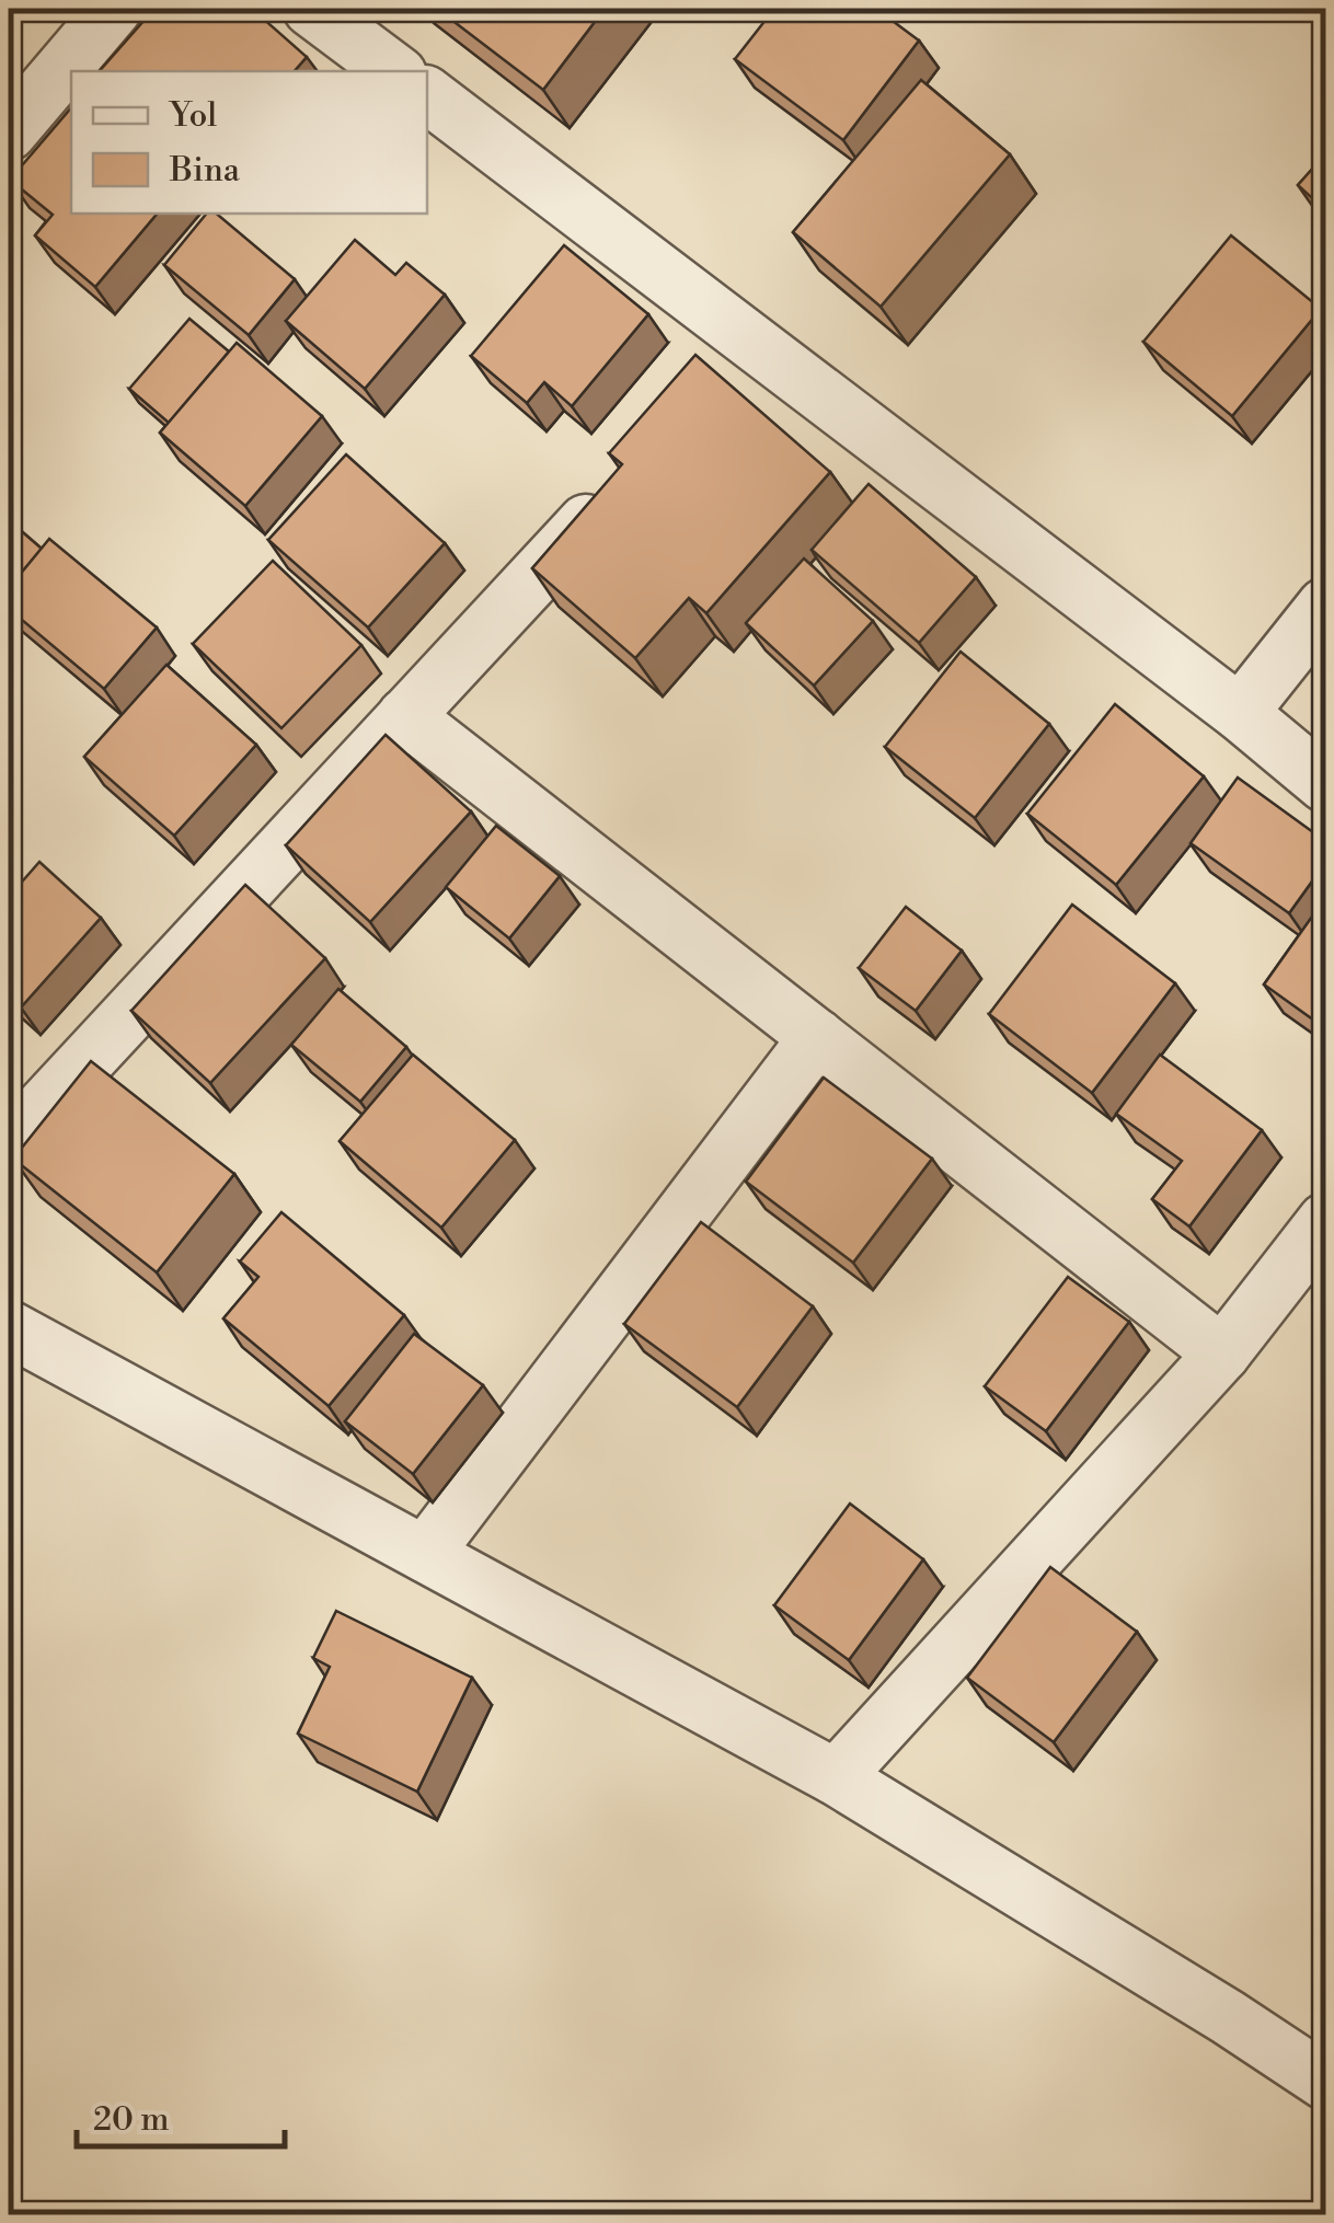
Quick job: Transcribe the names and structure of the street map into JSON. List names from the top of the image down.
{
  "legend": ["Yol", "Bina"],
  "scale_bar": "20 m"
}
